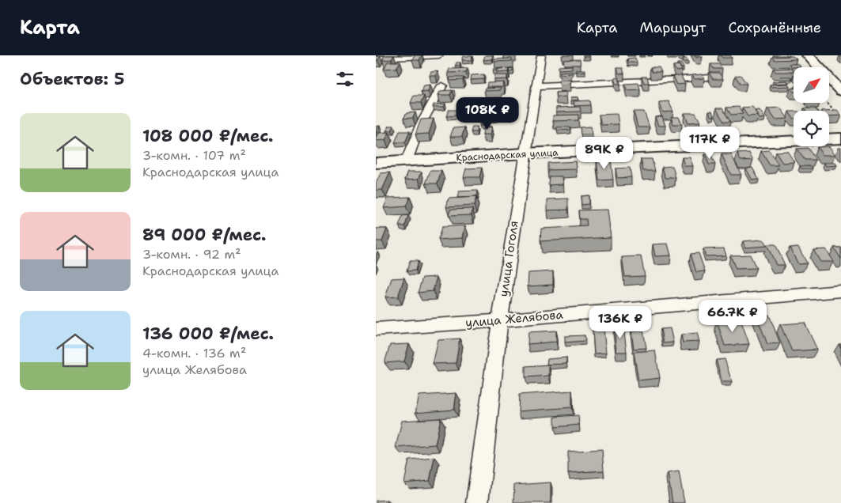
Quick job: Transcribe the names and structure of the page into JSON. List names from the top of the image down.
{
  "streets": {
    "main road": ["Краснодарская улица"],
    "street": ["улица Гоголя", "улица Желябова"]
  },
  "crossings": [
    ["Краснодарская улица", "улица Гоголя"],
    ["улица Гоголя", "улица Желябова"]
  ],
  "north": "top right",
  "page": {
    "header": "Карта",
    "nav": ["Карта", "Маршрут", "Сохранённые"],
    "heading": "Объектов: 5",
    "price": [
      "108K ₽",
      "117K ₽",
      "89K ₽",
      "66.7K ₽",
      "136K ₽"
    ],
    "list": [
      {
        "name": "108 000 ₽/мес.",
        "note": "3-комн. · 107 m² · Краснодарская улица"
      },
      {
        "name": "89 000 ₽/мес.",
        "note": "3-комн. · 92 m² · Краснодарская улица"
      },
      {
        "name": "136 000 ₽/мес.",
        "note": "4-комн. · 136 m² · улица Желябова"
      }
    ]
  }
}
